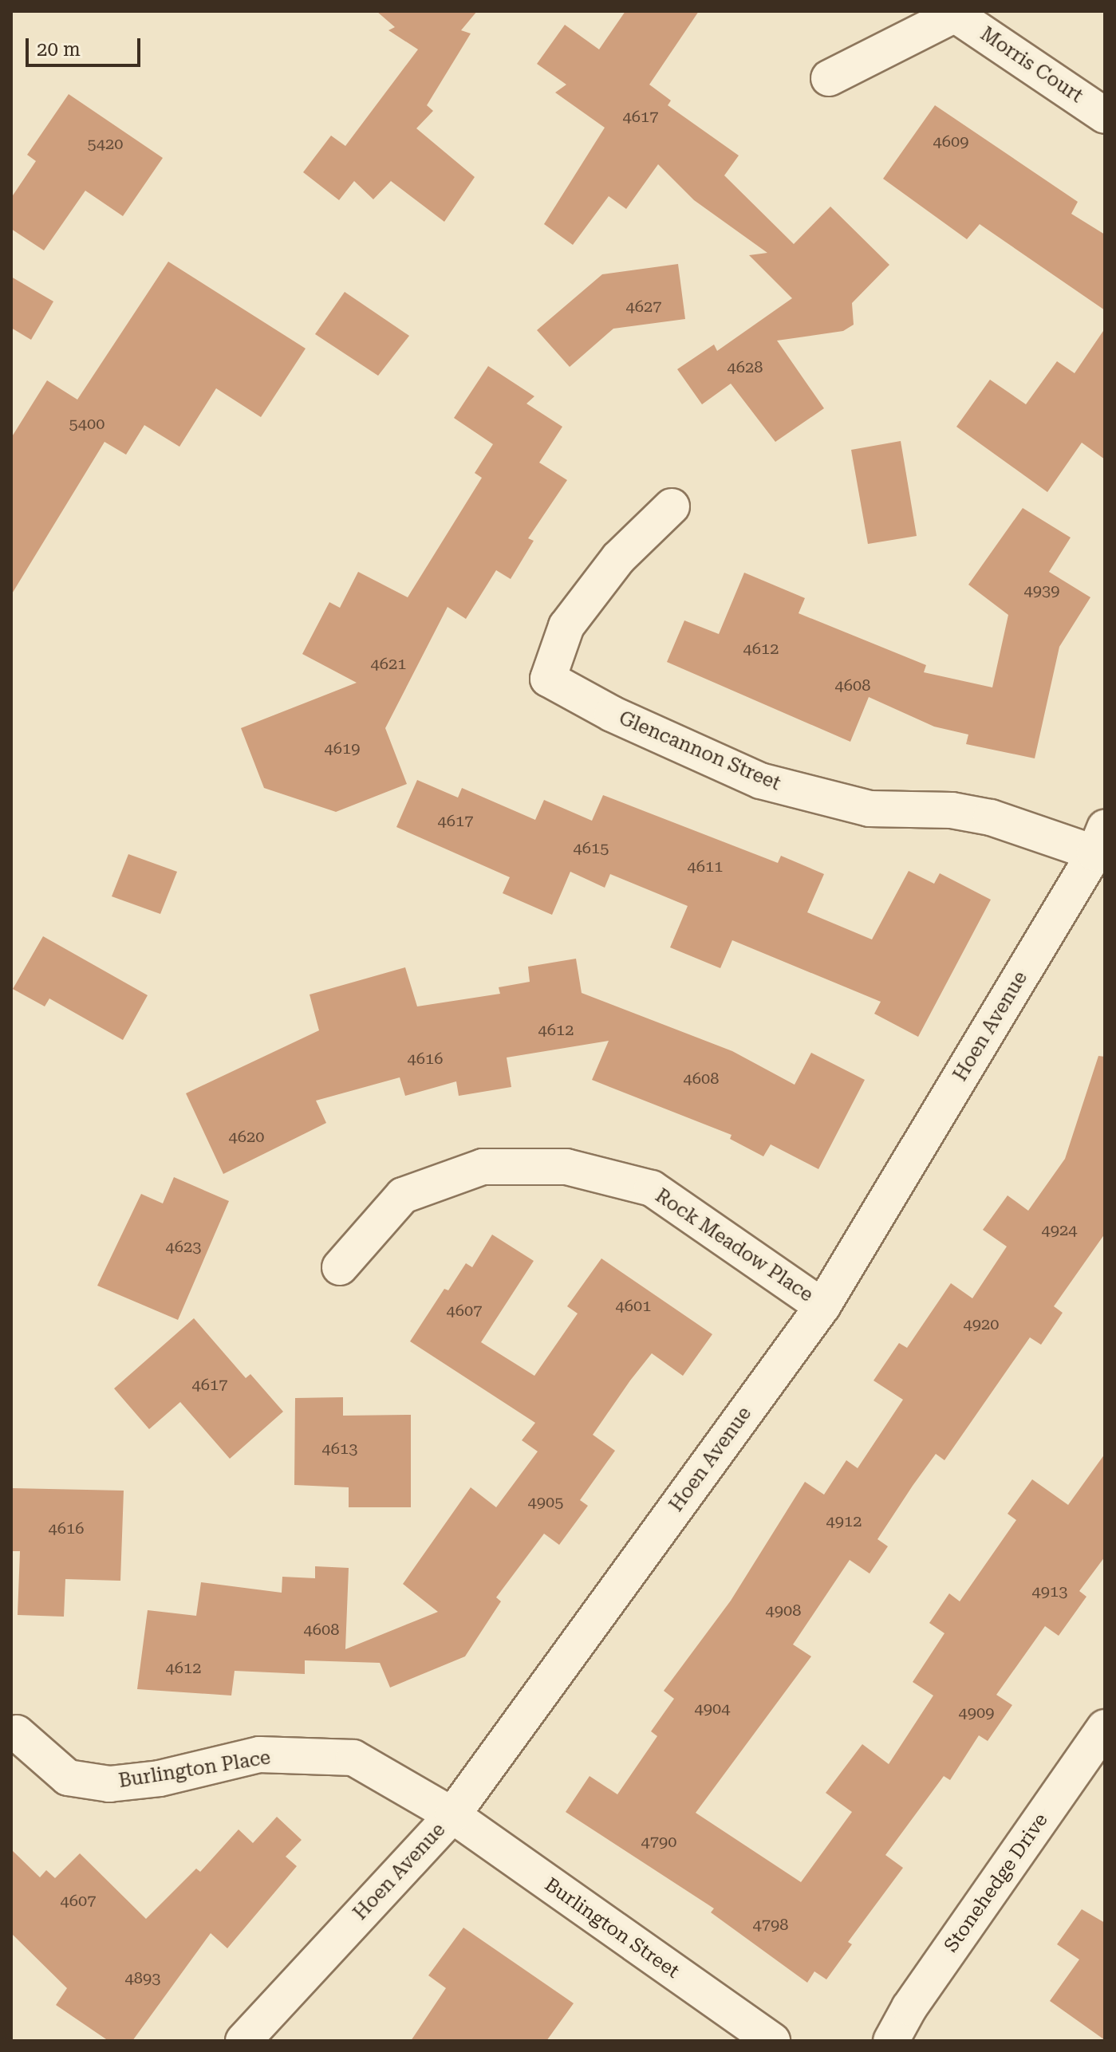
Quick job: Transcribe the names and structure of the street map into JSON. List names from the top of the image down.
{
  "streets": {
    "street": [
      "Morris Court",
      "Glencannon Street",
      "Hoen Avenue",
      "Rock Meadow Place",
      "Burlington Place",
      "Stonehedge Drive",
      "Burlington Street"
    ]
  },
  "crossings": [
    ["Glencannon Street", "Hoen Avenue"],
    ["Hoen Avenue", "Rock Meadow Place"],
    ["Hoen Avenue", "Burlington Place"],
    ["Hoen Avenue", "Burlington Street"],
    ["Burlington Place", "Burlington Street"]
  ],
  "house_numbers": [
    "4617",
    "4609",
    "5420",
    "4627",
    "4628",
    "5400",
    "4939",
    "4612",
    "4621",
    "4608",
    "4619",
    "4617",
    "4615",
    "4611",
    "4612",
    "4616",
    "4608",
    "4620",
    "4924",
    "4623",
    "4601",
    "4607",
    "4920",
    "4617",
    "4613",
    "4905",
    "4912",
    "4616",
    "4913",
    "4908",
    "4608",
    "4612",
    "4904",
    "4909",
    "4790",
    "4607",
    "4798",
    "4893"
  ],
  "scale_bar": "20 m"
}
